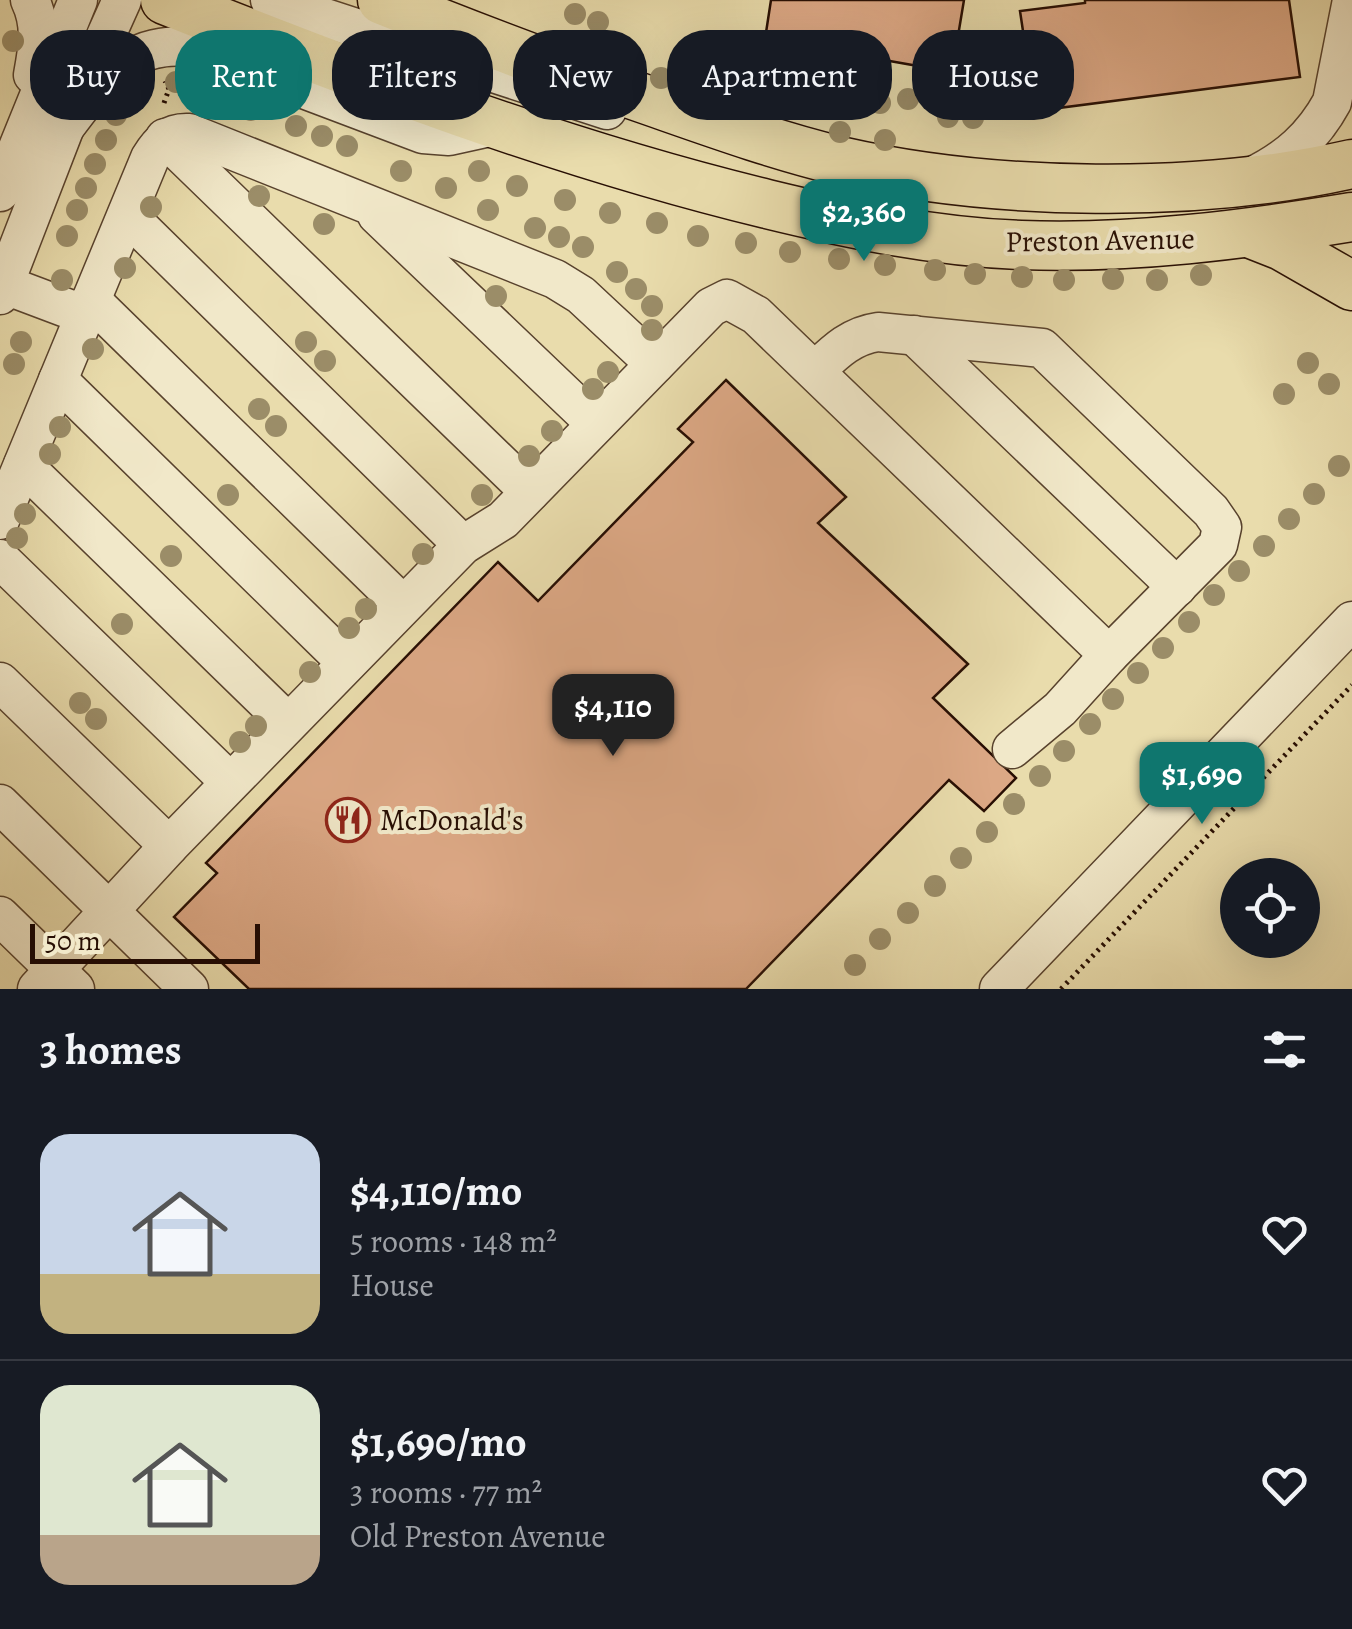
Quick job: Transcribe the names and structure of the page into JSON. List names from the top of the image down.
{
  "streets": {
    "main road": ["Preston Avenue"]
  },
  "places": {
    "restaurant": ["McDonald's"]
  },
  "scale_bar": "50 m",
  "page": {
    "chip": [
      "Buy",
      "Rent",
      "Filters",
      "New",
      "Apartment",
      "House"
    ],
    "price": ["$2,360", "$4,110", "$1,690"],
    "scale": "50 m",
    "heading": "3 homes",
    "list": [
      {
        "name": "$4,110/mo",
        "note": "5 rooms · 148 m² · House"
      },
      {
        "name": "$1,690/mo",
        "note": "3 rooms · 77 m² · Old Preston Avenue"
      }
    ]
  }
}
